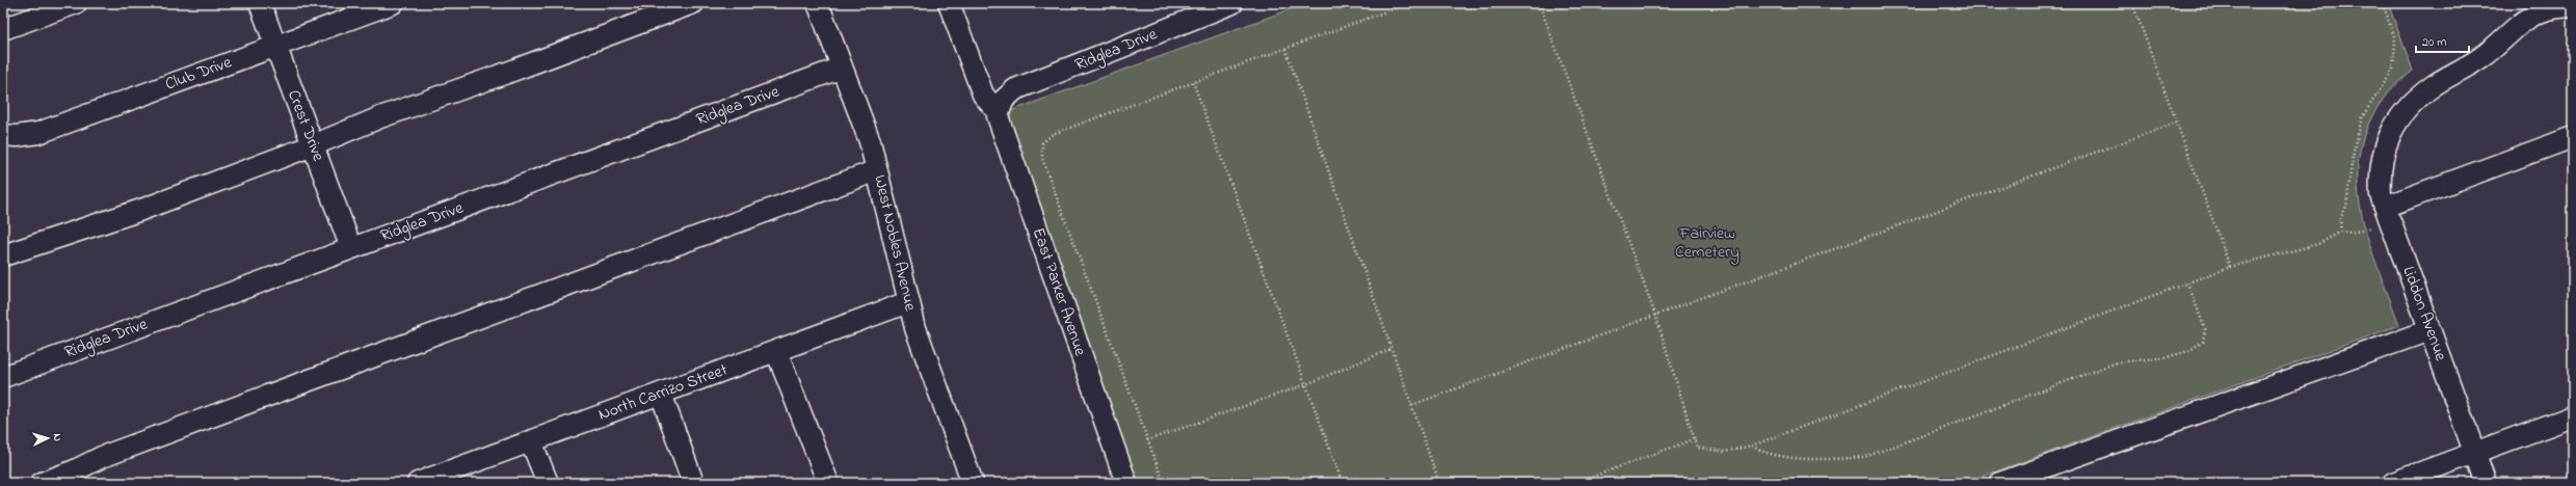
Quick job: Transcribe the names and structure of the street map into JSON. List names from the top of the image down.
{
  "streets": {
    "street": [
      "Ridglea Drive",
      "Club Drive",
      "Crest Drive",
      "West Nobles Avenue",
      "East Parker Avenue",
      "Liddon Avenue",
      "North Carrizo Street"
    ]
  },
  "crossings": [
    ["Ridglea Drive", "Crest Drive"],
    ["Ridglea Drive", "West Nobles Avenue"],
    ["Ridglea Drive", "East Parker Avenue"],
    ["Club Drive", "Crest Drive"],
    ["West Nobles Avenue", "North Carrizo Street"]
  ],
  "parks": ["Fairview Cemetery"],
  "scale_bar": "20 m",
  "north": "right"
}
